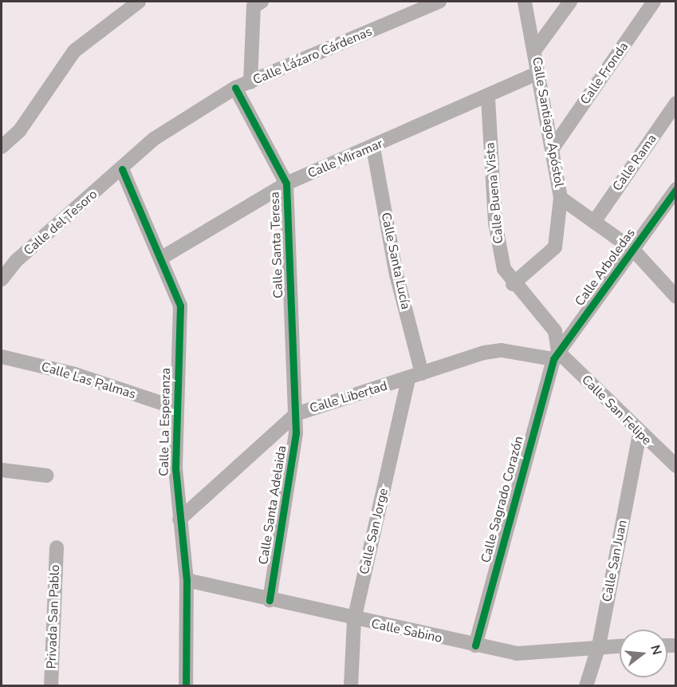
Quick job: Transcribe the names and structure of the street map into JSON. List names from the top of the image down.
{
  "streets": {
    "street": [
      "Calle Lázaro Cárdenas",
      "Calle Fronda",
      "Calle Santiago Apóstol",
      "Calle Miramar",
      "Calle Rama",
      "Calle Buena Vista",
      "Calle del Tesoro",
      "Calle Santa Teresa",
      "Calle Santa Lucía",
      "Calle Arboledas",
      "Calle Las Palmas",
      "Calle Libertad",
      "Calle San Felipe",
      "Calle La Esperanza",
      "Calle Sagrado Corazón",
      "Calle Santa Adelaida",
      "Calle San Jorge",
      "Calle San Juan",
      "Privada San Pablo",
      "Calle Sabino"
    ]
  },
  "crossings": [
    ["Calle Lázaro Cárdenas", "Calle del Tesoro"],
    ["Calle Lázaro Cárdenas", "Calle Santa Teresa"],
    ["Calle Lázaro Cárdenas", "Calle La Esperanza"],
    ["Calle Fronda", "Calle Santiago Apóstol"],
    ["Calle Santiago Apóstol", "Calle Miramar"],
    ["Calle Santiago Apóstol", "Calle Buena Vista"],
    ["Calle Miramar", "Calle Buena Vista"],
    ["Calle Miramar", "Calle Santa Teresa"],
    ["Calle Miramar", "Calle Santa Lucía"],
    ["Calle Miramar", "Calle La Esperanza"],
    ["Calle del Tesoro", "Calle La Esperanza"],
    ["Calle Santa Teresa", "Calle Libertad"],
    ["Calle Santa Teresa", "Calle Santa Adelaida"],
    ["Calle Santa Lucía", "Calle Libertad"],
    ["Calle Arboledas", "Calle Libertad"],
    ["Calle Arboledas", "Calle San Felipe"],
    ["Calle Arboledas", "Calle Sagrado Corazón"],
    ["Calle Las Palmas", "Calle La Esperanza"],
    ["Calle Libertad", "Calle San Felipe"],
    ["Calle Libertad", "Calle La Esperanza"],
    ["Calle Libertad", "Calle Sagrado Corazón"],
    ["Calle Libertad", "Calle Santa Adelaida"],
    ["Calle Libertad", "Calle San Jorge"],
    ["Calle San Felipe", "Calle Sagrado Corazón"],
    ["Calle San Felipe", "Calle San Juan"],
    ["Calle La Esperanza", "Calle Sabino"],
    ["Calle Sagrado Corazón", "Calle Sabino"],
    ["Calle Santa Adelaida", "Calle Sabino"],
    ["Calle San Jorge", "Calle Sabino"],
    ["Calle San Juan", "Calle Sabino"]
  ],
  "north": "right"
}
